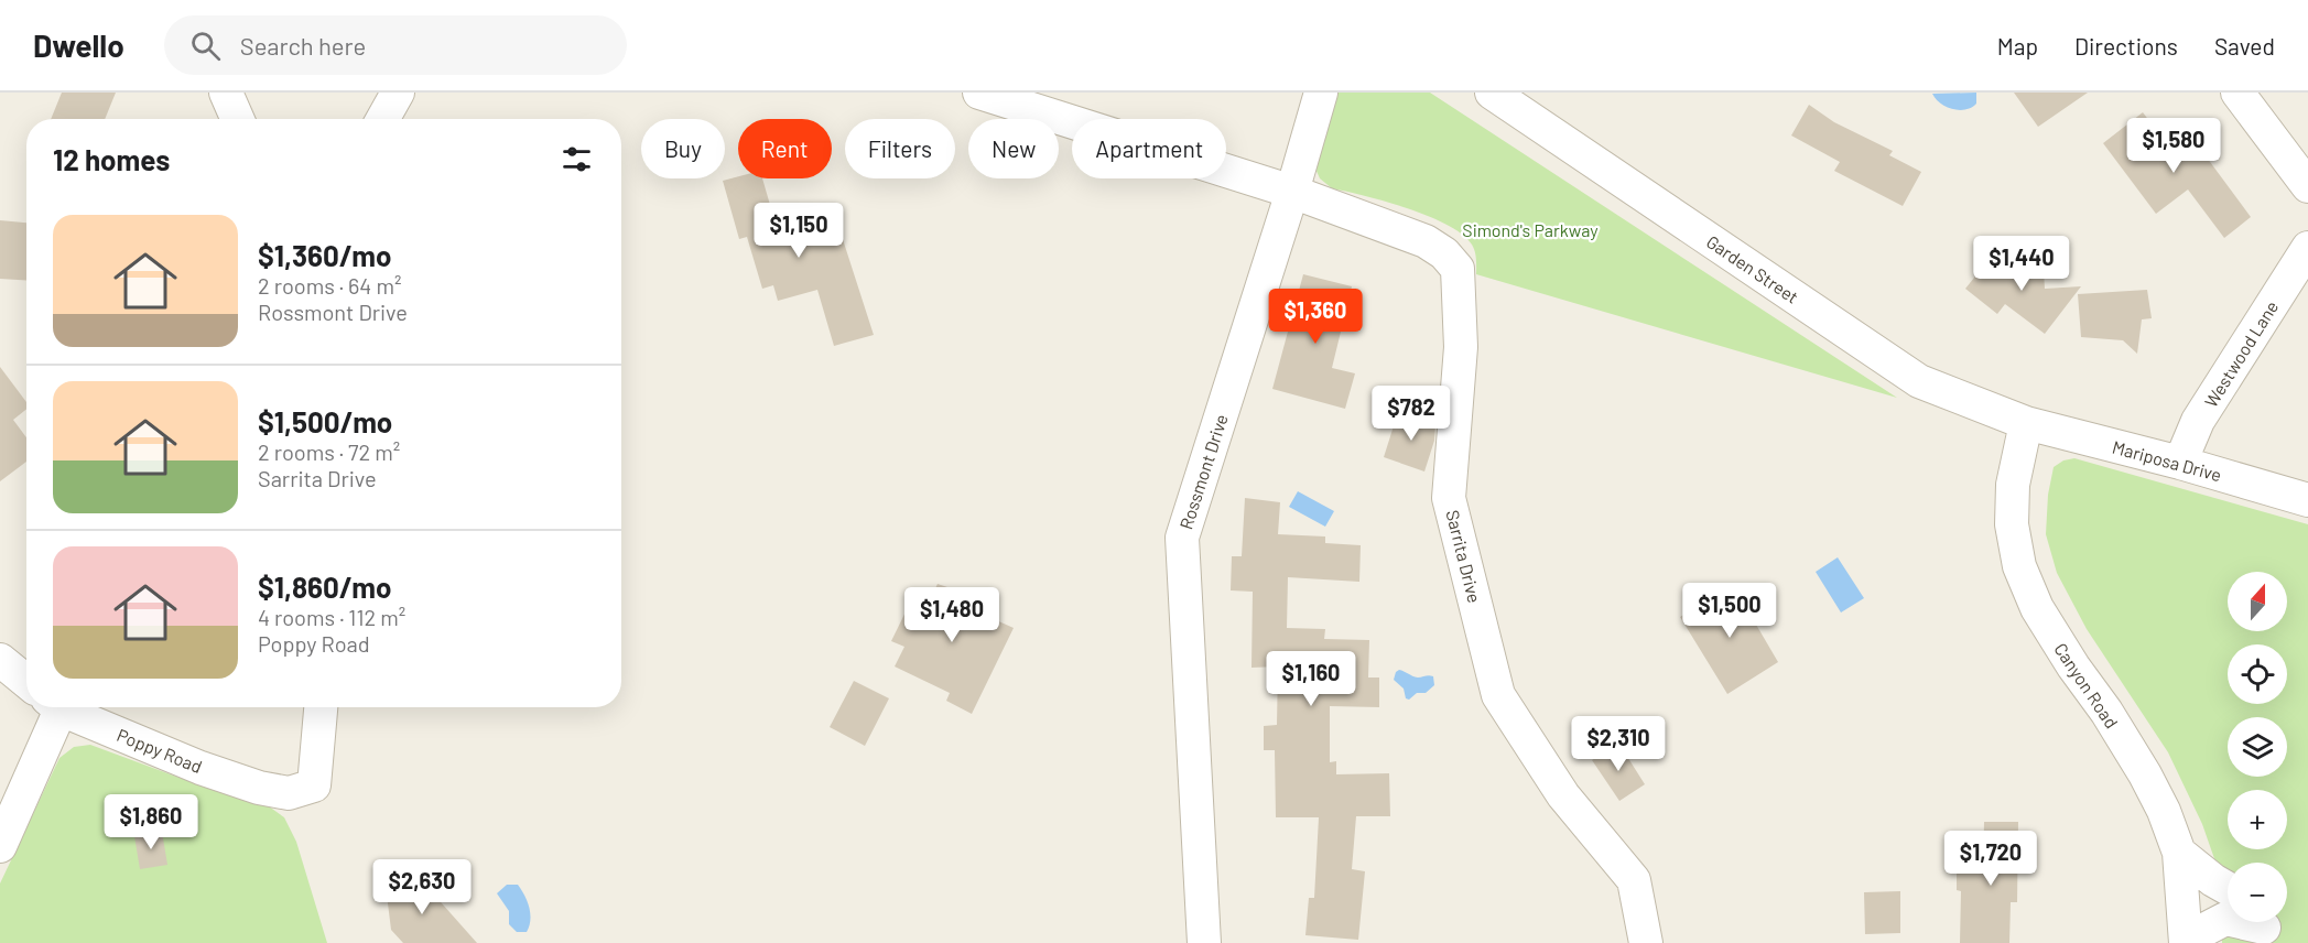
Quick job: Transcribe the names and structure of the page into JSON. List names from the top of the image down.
{
  "streets": {
    "street": [
      "Garden Street",
      "Westwood Lane",
      "Mariposa Drive",
      "Rossmont Drive",
      "Sarrita Drive",
      "Canyon Road",
      "Poppy Road"
    ]
  },
  "crossings": [
    ["Garden Street", "Mariposa Drive"],
    ["Garden Street", "Canyon Road"],
    ["Westwood Lane", "Mariposa Drive"],
    ["Mariposa Drive", "Canyon Road"],
    ["Rossmont Drive", "Sarrita Drive"]
  ],
  "parks": ["Simond's Parkway"],
  "north": "top",
  "page": {
    "header": "Dwello",
    "search": "Search here",
    "nav": ["Map", "Directions", "Saved"],
    "price": [
      "$1,580",
      "$1,150",
      "$1,440",
      "$1,360",
      "$782",
      "$1,500",
      "$1,480",
      "$1,160",
      "$2,310",
      "$1,860",
      "$1,720",
      "$2,630"
    ],
    "chip": [
      "Buy",
      "Rent",
      "Filters",
      "New",
      "Apartment"
    ],
    "heading": "12 homes",
    "list": [
      {
        "name": "$1,360/mo",
        "note": "2 rooms · 64 m² · Rossmont Drive"
      },
      {
        "name": "$1,500/mo",
        "note": "2 rooms · 72 m² · Sarrita Drive"
      },
      {
        "name": "$1,860/mo",
        "note": "4 rooms · 112 m² · Poppy Road"
      }
    ],
    "map_buttons": ["+", "−"]
  }
}
